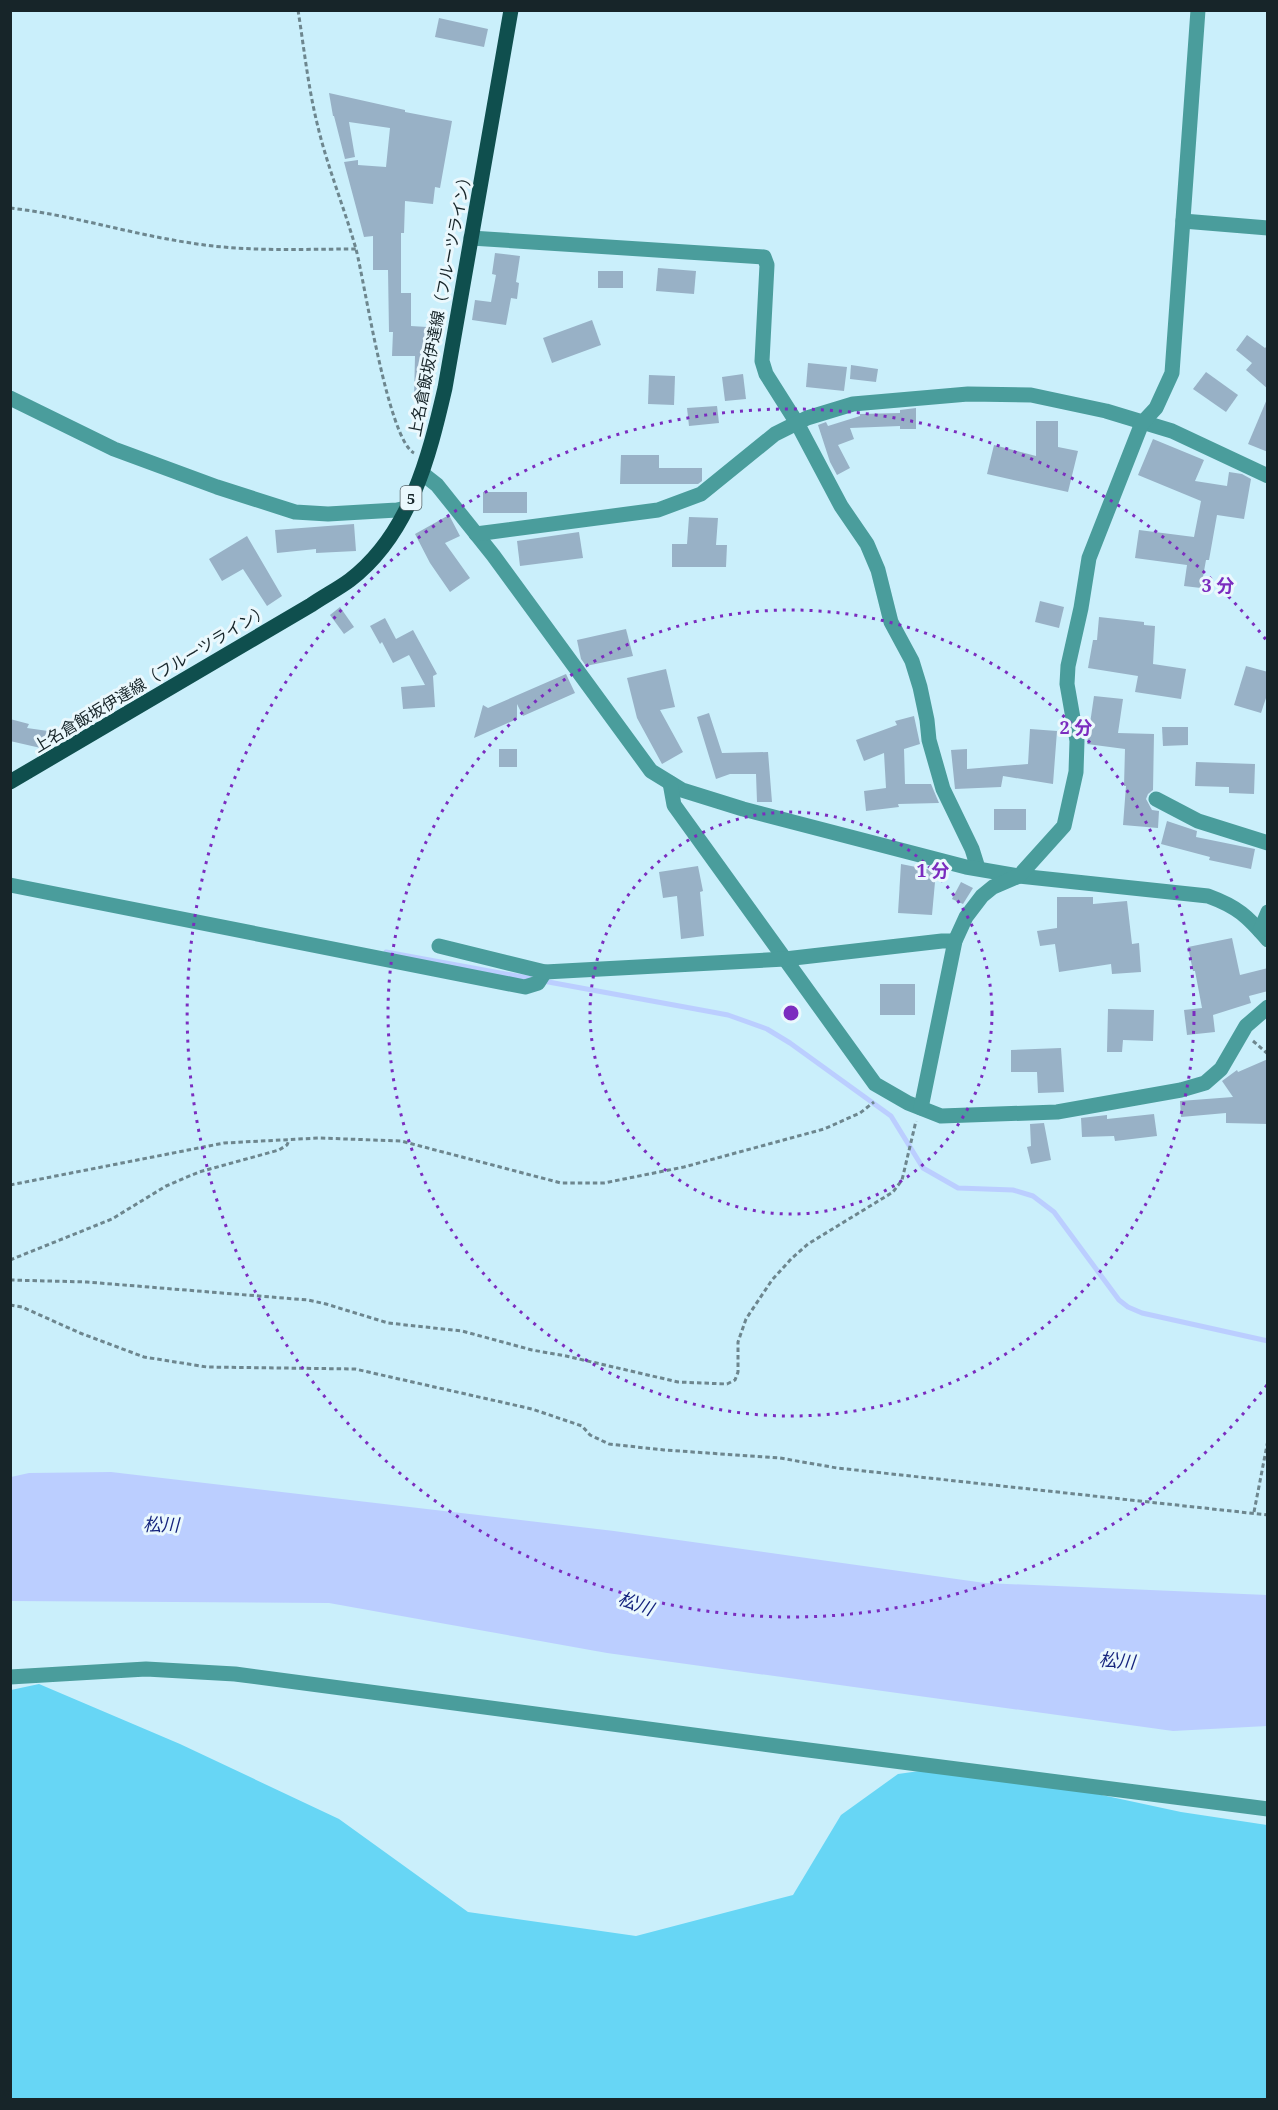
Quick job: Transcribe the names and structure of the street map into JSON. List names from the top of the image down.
{
  "streets": {
    "main road": ["上名倉飯坂伊達線（フルーツライン）", "5"]
  },
  "water": ["松川"],
  "rings": ["3 分", "2 分", "1 分"]
}
